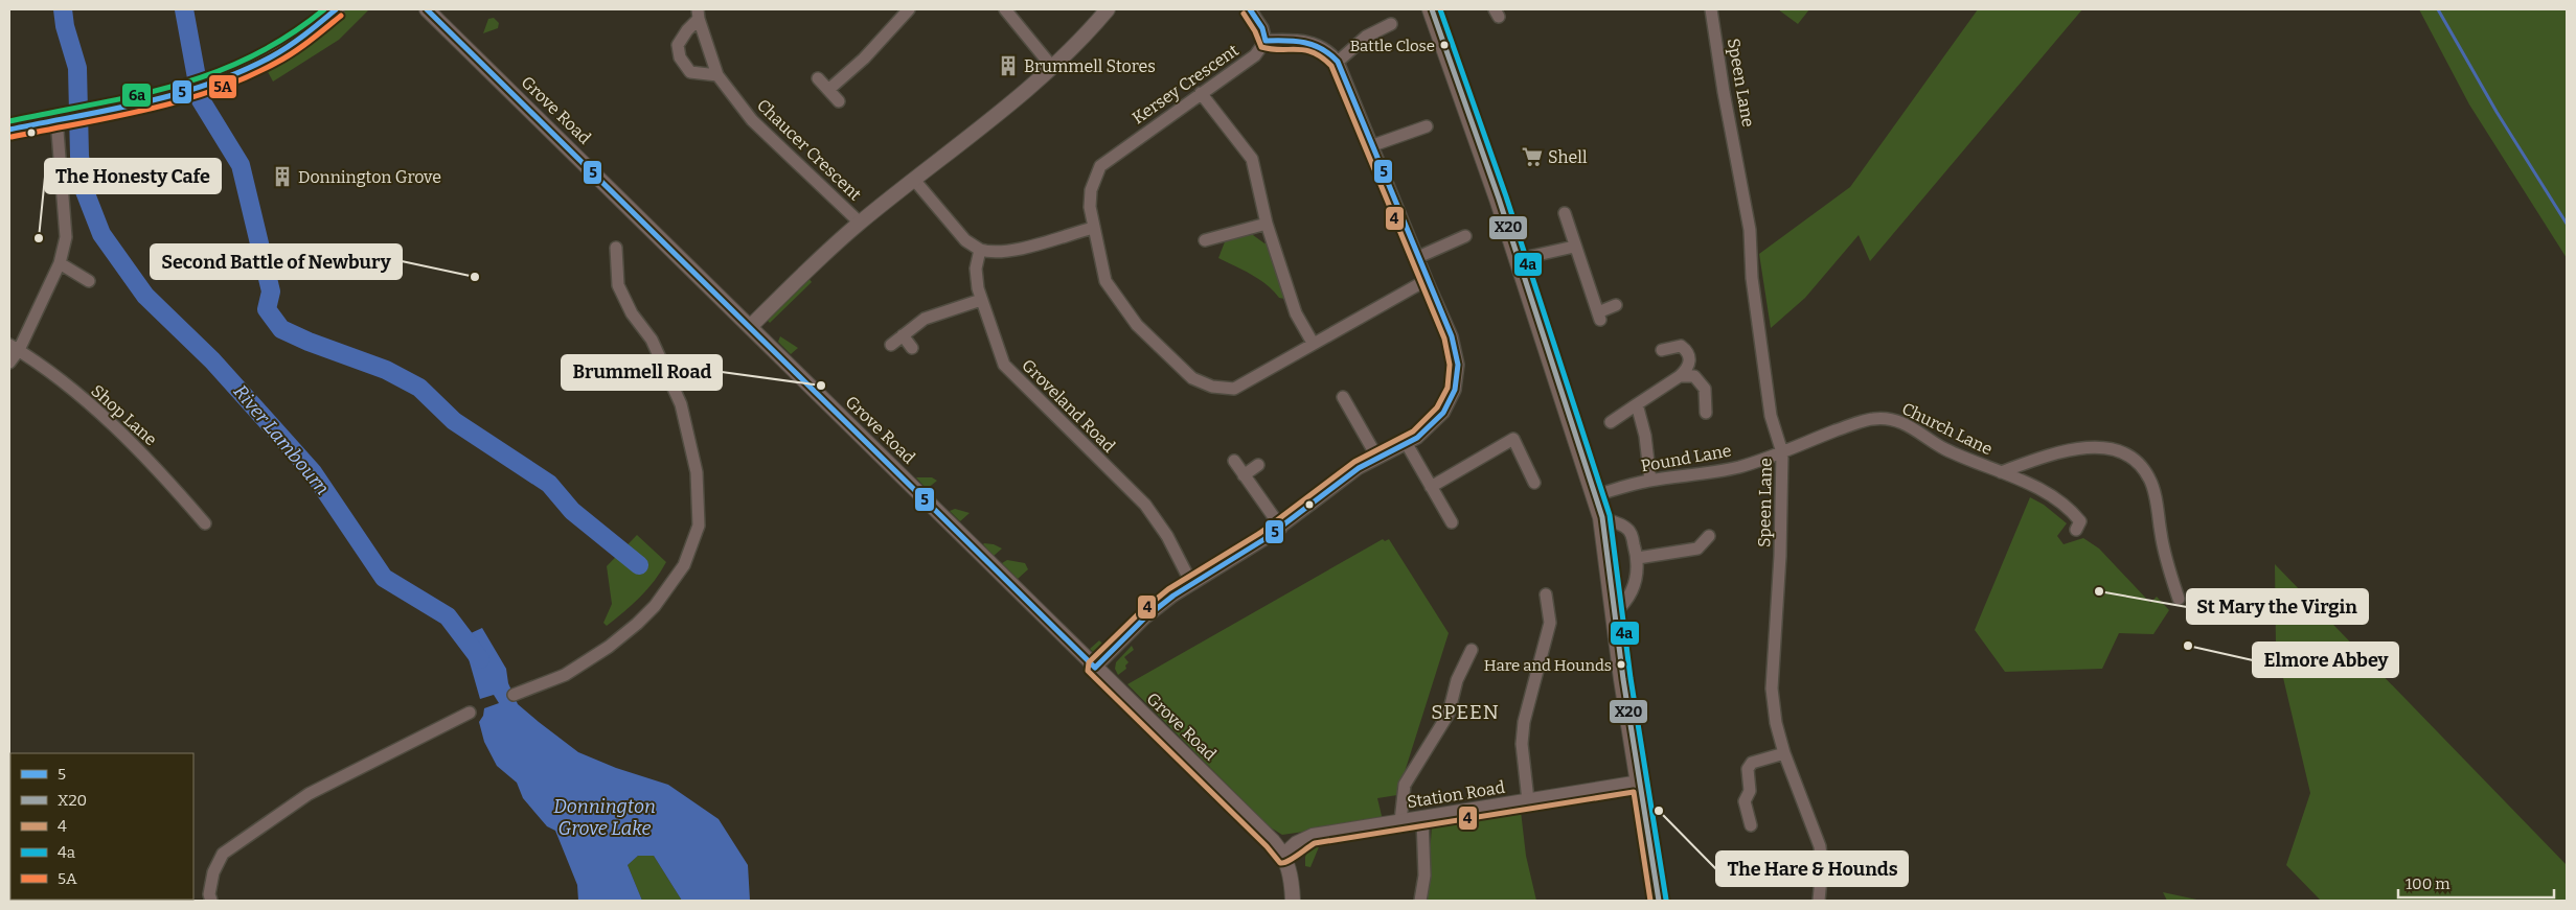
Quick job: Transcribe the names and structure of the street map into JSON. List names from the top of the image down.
{
  "streets": {
    "street": [
      "Speen Lane",
      "Kersey Crescent",
      "Grove Road",
      "Chaucer Crescent",
      "Groveland Road",
      "Shop Lane",
      "Church Lane",
      "Pound Lane",
      "Station Road"
    ]
  },
  "crossings": [
    ["Speen Lane", "Church Lane"],
    ["Speen Lane", "Pound Lane"],
    ["Grove Road", "Station Road"],
    ["Church Lane", "Pound Lane"]
  ],
  "districts": ["SPEEN"],
  "water": ["River Lambourn", "Donnington Grove Lake"],
  "places": {
    "other": [
      "Battle Close",
      "The Honesty Cafe",
      "Second Battle of Newbury",
      "Brummell Road",
      "St Mary the Virgin",
      "Elmore Abbey",
      "Hare and Hounds",
      "The Hare & Hounds"
    ],
    "building": ["Brummell Stores", "Donnington Grove"],
    "supermarket": ["Shell"]
  },
  "lines": [
    "transit line 5",
    "transit line X20",
    "transit line 4a",
    "transit line 6a",
    "transit line 4",
    "transit line 5A"
  ],
  "legend": [
    "5",
    "X20",
    "4",
    "4a",
    "5A"
  ],
  "scale_bar": "100 m"
}
